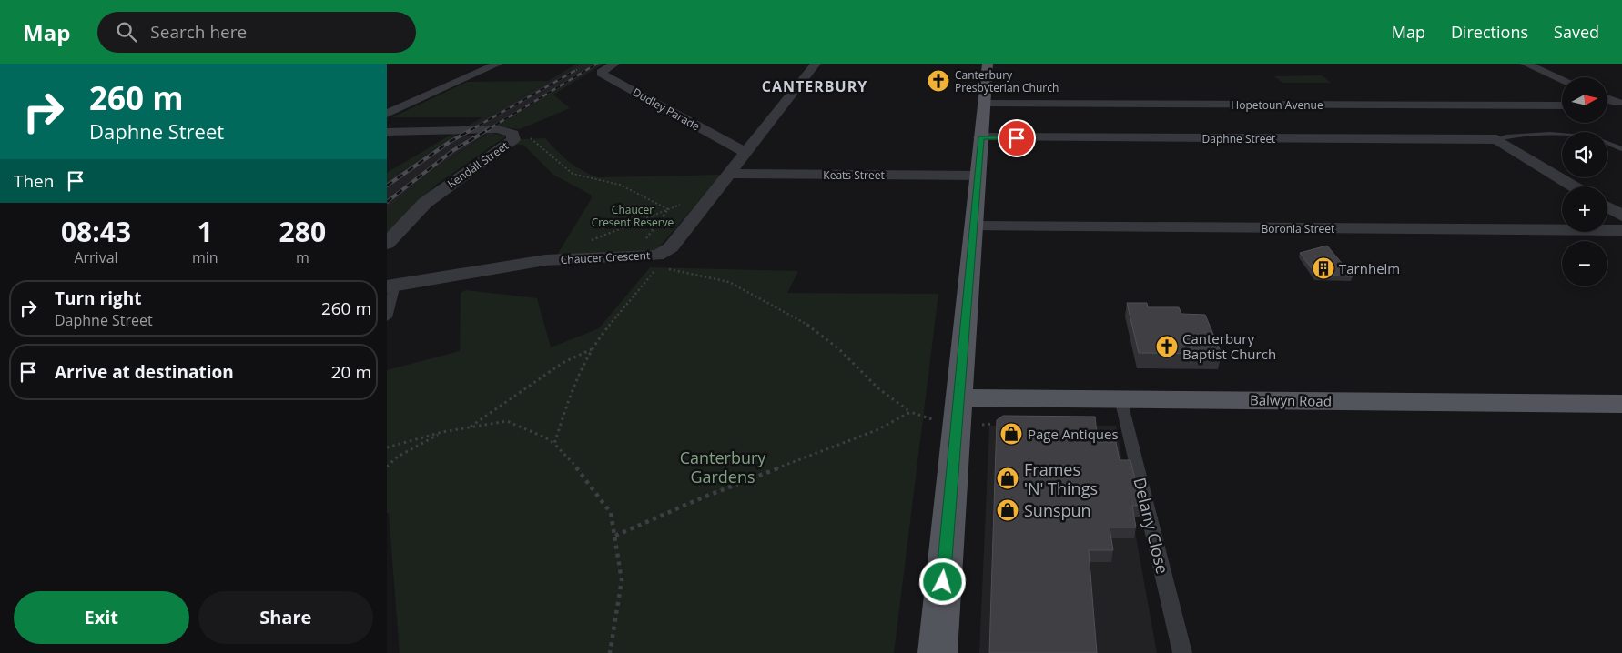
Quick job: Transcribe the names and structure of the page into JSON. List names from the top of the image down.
{
  "streets": {
    "main road": ["Balwyn Road"],
    "street": [
      "Hopetoun Avenue",
      "Dudley Parade",
      "Daphne Street",
      "Kendall Street",
      "Keats Street",
      "Boronia Street",
      "Chaucer Crescent"
    ],
    "lane": ["Delany Close"]
  },
  "crossings": [
    ["Dudley Parade", "Chaucer Crescent"],
    ["Keats Street", "Chaucer Crescent"],
    ["Balwyn Road", "Delany Close"]
  ],
  "districts": ["CANTERBURY"],
  "parks": ["Chaucer Cresent Reserve", "Canterbury Gardens"],
  "places": {
    "church": ["Canterbury Presbyterian Church", "Canterbury Baptist Church"],
    "building": ["Tarnhelm"],
    "shop": ["Page Antiques", "Frames 'N' Things", "Sunspun"]
  },
  "north": "right",
  "page": {
    "header": "Map",
    "search": "Search here",
    "nav": ["Map", "Directions", "Saved"],
    "turn": ["260 m", "Daphne Street"],
    "map_buttons": ["+", "−"],
    "then": "Then",
    "eta": [
      "08:43",
      "Arrival",
      "1",
      "min",
      "280",
      "m"
    ],
    "list": [
      {
        "name": "Turn right",
        "note": "Daphne Street",
        "value": "260 m"
      },
      {
        "name": "Arrive at destination",
        "value": "20 m"
      }
    ],
    "buttons": ["Exit", "Share"]
  }
}
